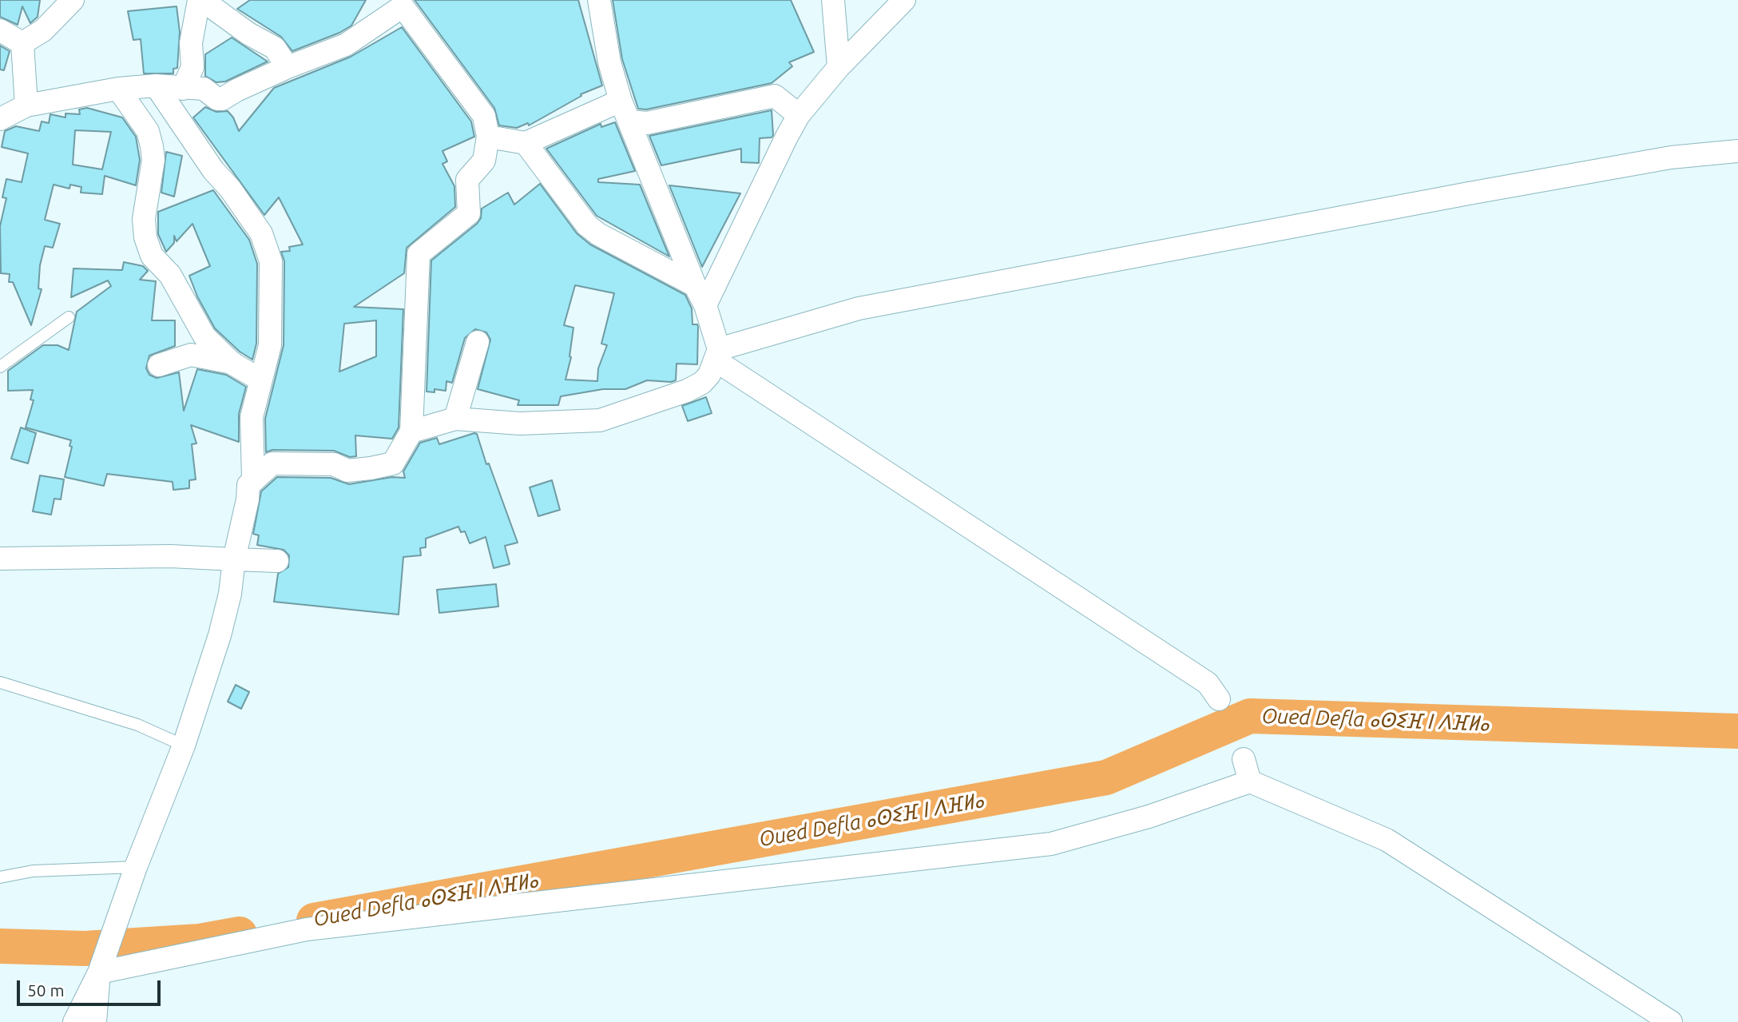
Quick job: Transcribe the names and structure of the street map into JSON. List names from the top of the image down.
{
  "water": ["Oued Defla ⴰⵙⵉⴼ ⵏ ⴷⴼⵍⴰ"],
  "scale_bar": "50 m"
}
